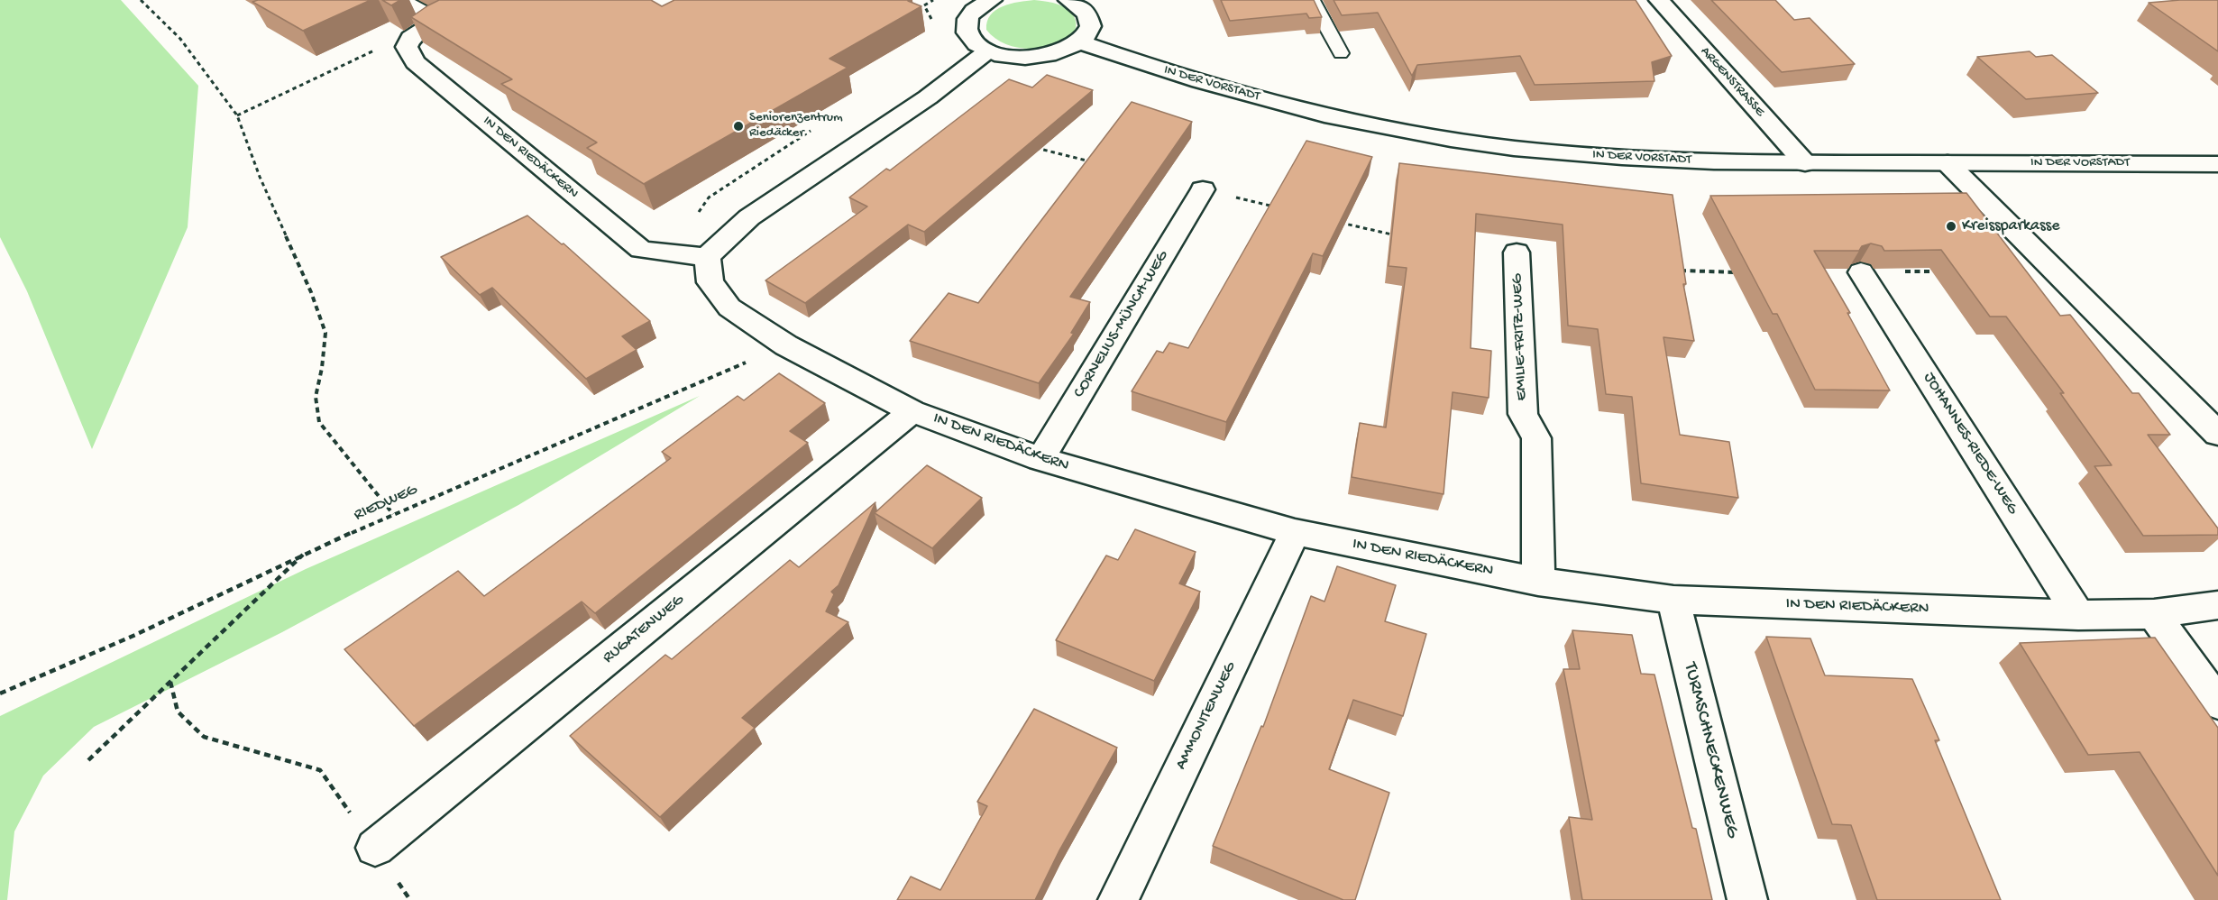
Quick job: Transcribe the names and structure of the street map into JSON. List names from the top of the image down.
{
  "streets": {
    "street": [
      "ARGENSTRASSE",
      "IN DER VORSTADT",
      "IN DEN RIEDÄCKERN",
      "CORNELIUS-MÜNCH-WEG",
      "EMILIE-FRITZ-WEG",
      "JOHANNES-RIEDE-WEG",
      "RUGATENWEG",
      "AMMONITENWEG",
      "TURMSCHNECKENWEG"
    ],
    "path": ["RIEDWEG"]
  },
  "crossings": [
    ["ARGENSTRASSE", "IN DER VORSTADT"],
    ["IN DEN RIEDÄCKERN", "CORNELIUS-MÜNCH-WEG"],
    ["IN DEN RIEDÄCKERN", "EMILIE-FRITZ-WEG"],
    ["IN DEN RIEDÄCKERN", "JOHANNES-RIEDE-WEG"],
    ["IN DEN RIEDÄCKERN", "RIEDWEG"],
    ["IN DEN RIEDÄCKERN", "RUGATENWEG"],
    ["IN DEN RIEDÄCKERN", "AMMONITENWEG"],
    ["IN DEN RIEDÄCKERN", "TURMSCHNECKENWEG"]
  ],
  "places": ["Seniorenzentrum Riedäcker", "Kreissparkasse"]
}
